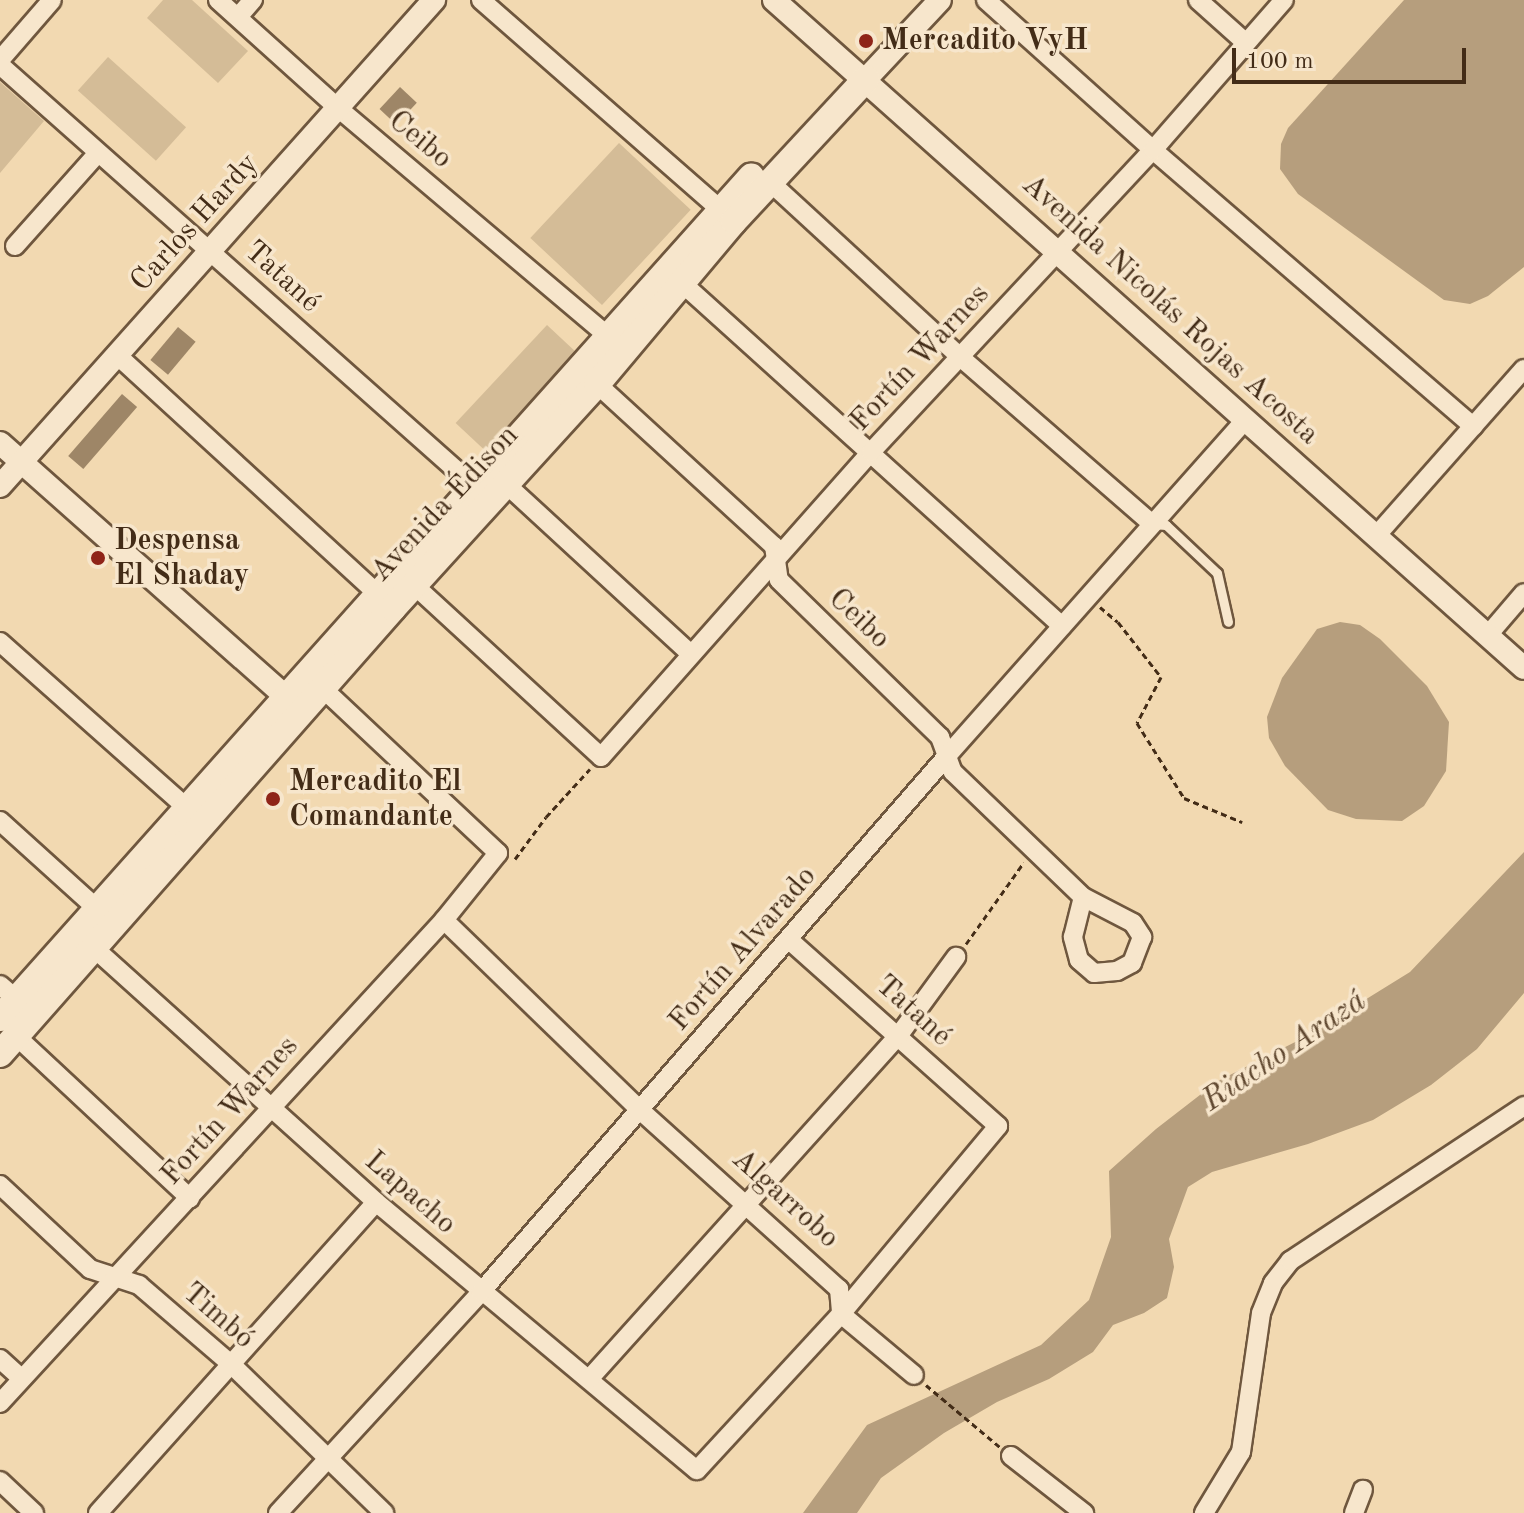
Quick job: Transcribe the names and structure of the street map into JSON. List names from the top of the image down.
{
  "streets": {
    "main road": ["Avenida Édison"],
    "street": [
      "Ceibo",
      "Carlos Hardy",
      "Tatané",
      "Avenida Nicolás Rojas Acosta",
      "Fortín Warnes",
      "Fortín Alvarado",
      "Lapacho",
      "Algarrobo",
      "Timbó"
    ]
  },
  "crossings": [
    ["Ceibo", "Carlos Hardy"],
    ["Ceibo", "Fortín Warnes"],
    ["Ceibo", "Avenida Édison"],
    ["Ceibo", "Fortín Alvarado"],
    ["Carlos Hardy", "Tatané"],
    ["Tatané", "Fortín Warnes"],
    ["Tatané", "Avenida Édison"],
    ["Tatané", "Fortín Alvarado"],
    ["Tatané", "Lapacho"],
    ["Tatané", "Algarrobo"],
    ["Avenida Nicolás Rojas Acosta", "Fortín Warnes"],
    ["Avenida Nicolás Rojas Acosta", "Avenida Édison"],
    ["Avenida Nicolás Rojas Acosta", "Fortín Alvarado"],
    ["Fortín Warnes", "Lapacho"],
    ["Fortín Warnes", "Algarrobo"],
    ["Fortín Warnes", "Timbó"],
    ["Avenida Édison", "Lapacho"],
    ["Fortín Alvarado", "Lapacho"],
    ["Fortín Alvarado", "Algarrobo"],
    ["Fortín Alvarado", "Timbó"],
    ["Lapacho", "Algarrobo"]
  ],
  "water": ["Riacho Arazá"],
  "places": ["Mercadito VyH", "Despensa El Shaday", "Mercadito El Comandante"],
  "scale_bar": "100 m"
}
